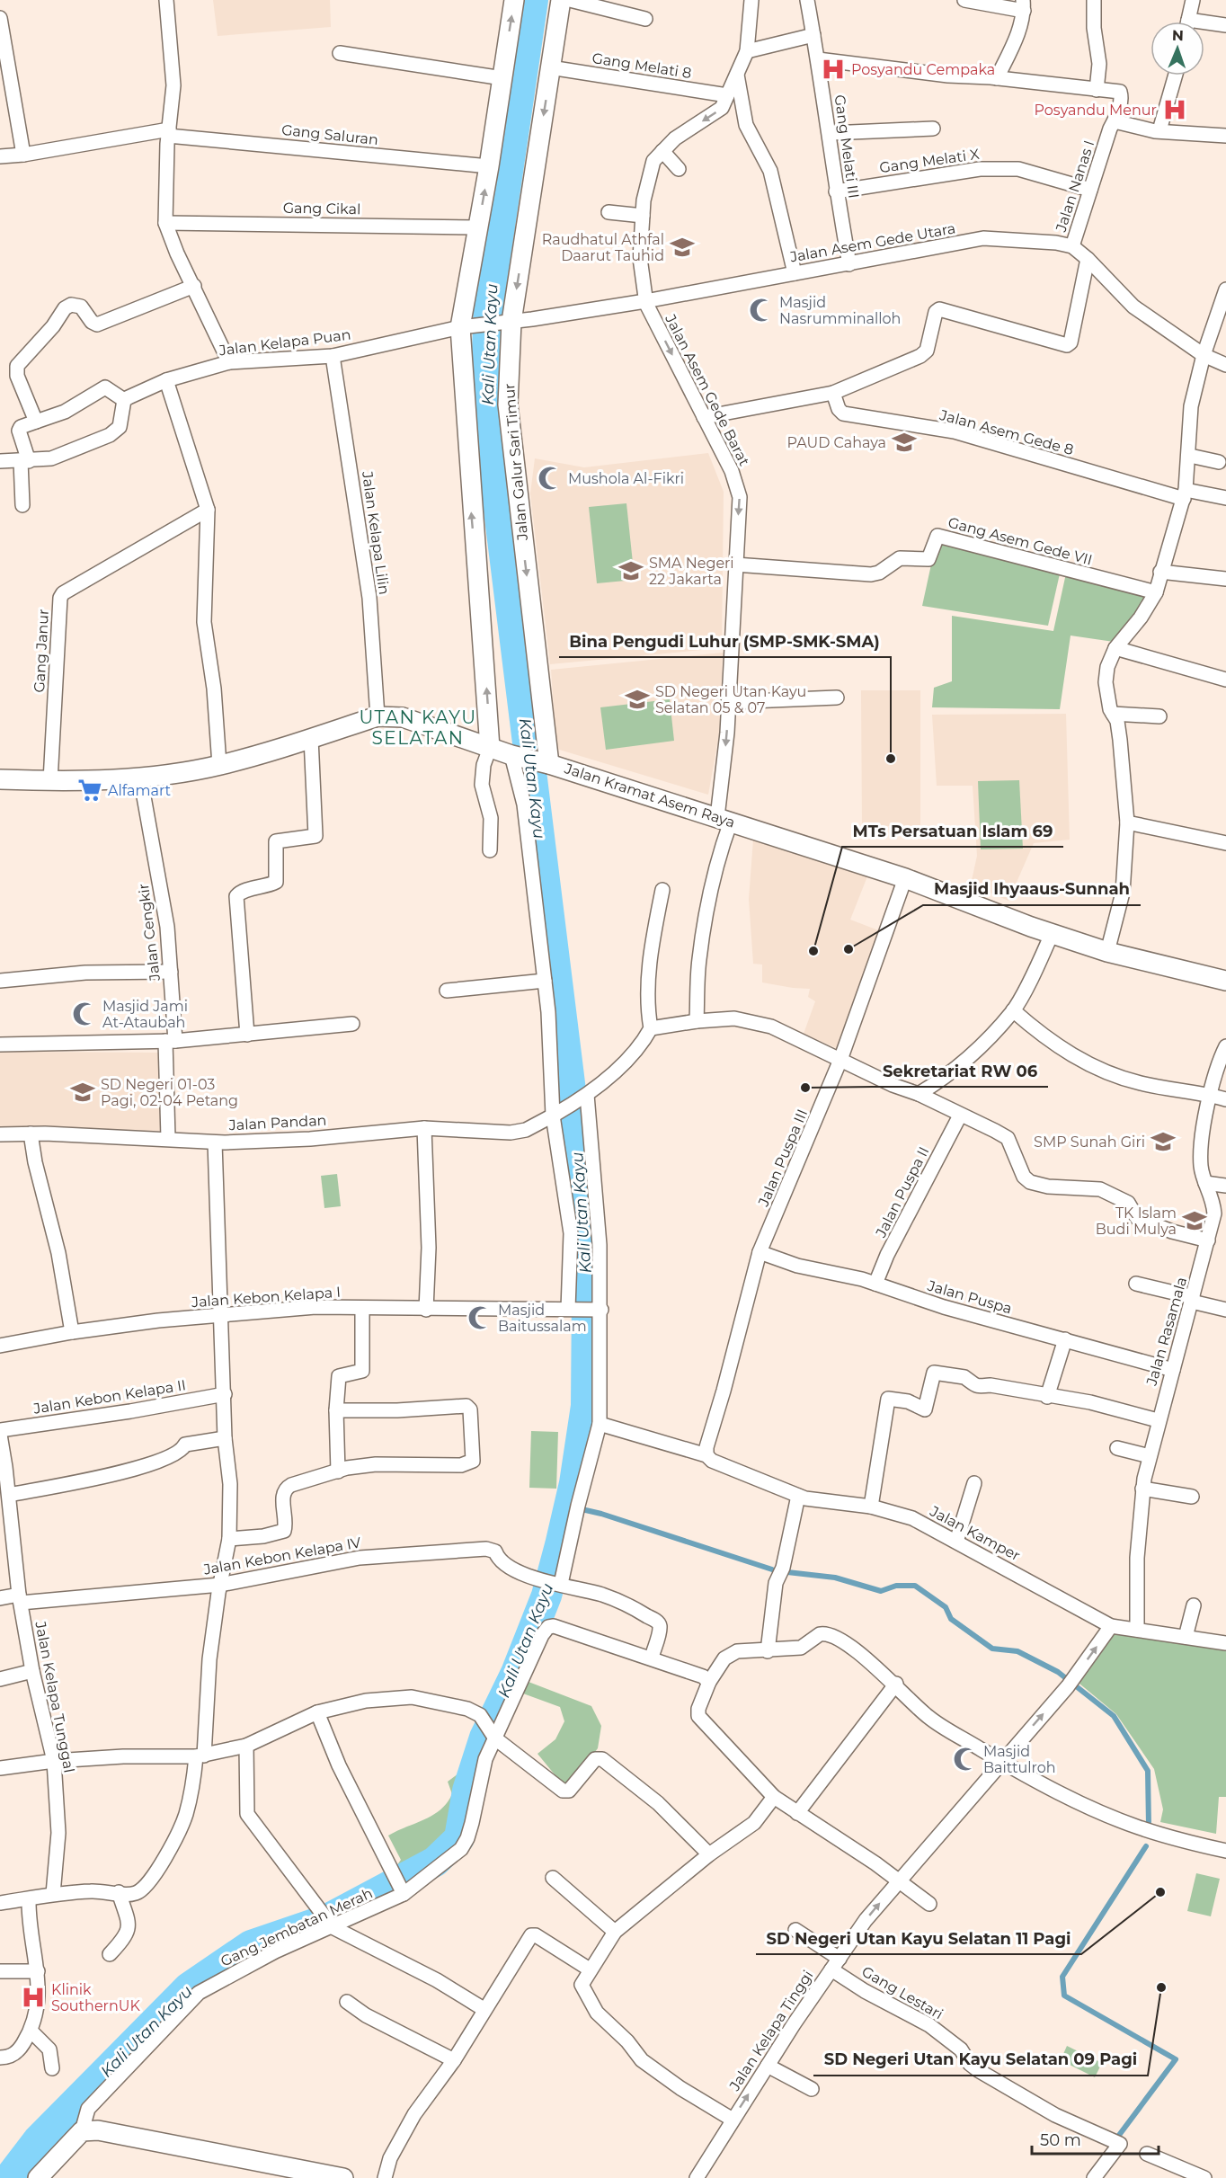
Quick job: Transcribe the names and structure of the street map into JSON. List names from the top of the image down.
{
  "streets": {
    "street": [
      "Gang Melati 8",
      "Gang Saluran",
      "Gang Melati III",
      "Gang Melati X",
      "Jalan Nanas I",
      "Gang Cikal",
      "Jalan Asem Gede Utara",
      "Jalan Kelapa Puan",
      "Jalan Asem Gede Barat",
      "Jalan Asem Gede 8",
      "Jalan Galur Sari Timur",
      "Jalan Kelapa Lilin",
      "Gang Asem Gede VII",
      "Gang Janur",
      "Jalan Kramat Asem Raya",
      "Jalan Cengkir",
      "Jalan Pandan",
      "Jalan Puspa III",
      "Jalan Puspa II",
      "Jalan Kebon Kelapa I",
      "Jalan Puspa",
      "Jalan Rasamala",
      "Jalan Kebon Kelapa II",
      "Jalan Kamper",
      "Jalan Kebon Kelapa IV",
      "Jalan Kelapa Tunggal",
      "Gang Jembatan Merah",
      "Gang Lestari",
      "Jalan Kelapa Tinggi"
    ]
  },
  "crossings": [
    ["Gang Melati 8", "Jalan Galur Sari Timur"],
    ["Gang Melati III", "Gang Melati X"],
    ["Gang Melati III", "Jalan Asem Gede Utara"],
    ["Gang Melati X", "Jalan Nanas I"],
    ["Jalan Nanas I", "Jalan Asem Gede Utara"],
    ["Jalan Asem Gede Utara", "Jalan Kelapa Puan"],
    ["Jalan Asem Gede Utara", "Jalan Asem Gede Barat"],
    ["Jalan Asem Gede Utara", "Jalan Galur Sari Timur"],
    ["Jalan Kelapa Puan", "Jalan Galur Sari Timur"],
    ["Jalan Kelapa Puan", "Jalan Kelapa Lilin"],
    ["Jalan Asem Gede Barat", "Gang Asem Gede VII"],
    ["Jalan Asem Gede Barat", "Jalan Kramat Asem Raya"],
    ["Jalan Galur Sari Timur", "Jalan Kramat Asem Raya"],
    ["Jalan Kelapa Lilin", "Jalan Kramat Asem Raya"],
    ["Gang Janur", "Jalan Kramat Asem Raya"],
    ["Jalan Kramat Asem Raya", "Jalan Cengkir"],
    ["Jalan Kramat Asem Raya", "Jalan Puspa III"],
    ["Jalan Cengkir", "Jalan Pandan"],
    ["Jalan Puspa III", "Jalan Puspa"],
    ["Jalan Puspa III", "Jalan Kamper"],
    ["Jalan Puspa II", "Jalan Puspa"],
    ["Jalan Puspa", "Jalan Rasamala"],
    ["Jalan Rasamala", "Jalan Kamper"],
    ["Jalan Kamper", "Jalan Kelapa Tinggi"],
    ["Jalan Kebon Kelapa IV", "Jalan Kelapa Tunggal"],
    ["Jalan Kebon Kelapa IV", "Gang Jembatan Merah"],
    ["Gang Lestari", "Jalan Kelapa Tinggi"]
  ],
  "one_way": ["Jalan Asem Gede Barat", "Jalan Kelapa Tinggi"],
  "districts": ["UTAN KAYU SELATAN"],
  "water": ["Kali Utan Kayu"],
  "places": {
    "hospital": ["Posyandu Cempaka", "Posyandu Menur", "Klinik SouthernUK"],
    "school or university": [
      "Raudhatul Athfal Daarut Tauhid",
      "PAUD Cahaya",
      "SMA Negeri 22 Jakarta",
      "SD Negeri Utan Kayu Selatan 05 & 07",
      "SD Negeri 01-03 Pagi, 02-04 Petang",
      "SMP Sunah Giri",
      "TK Islam Budi Mulya"
    ],
    "mosque": [
      "Masjid Nasrumminalloh",
      "Mushola Al-Fikri",
      "Masjid Jami At-Ataubah",
      "Masjid Baitussalam",
      "Masjid Baittulroh"
    ],
    "other": [
      "Bina Pengudi Luhur (SMP-SMK-SMA)",
      "Masjid Ihyaaus-Sunnah",
      "MTs Persatuan Islam 69",
      "Sekretariat RW 06",
      "SD Negeri Utan Kayu Selatan 11 Pagi",
      "SD Negeri Utan Kayu Selatan 09 Pagi"
    ],
    "supermarket": ["Alfamart"]
  },
  "scale_bar": "50 m",
  "north": "top"
}
